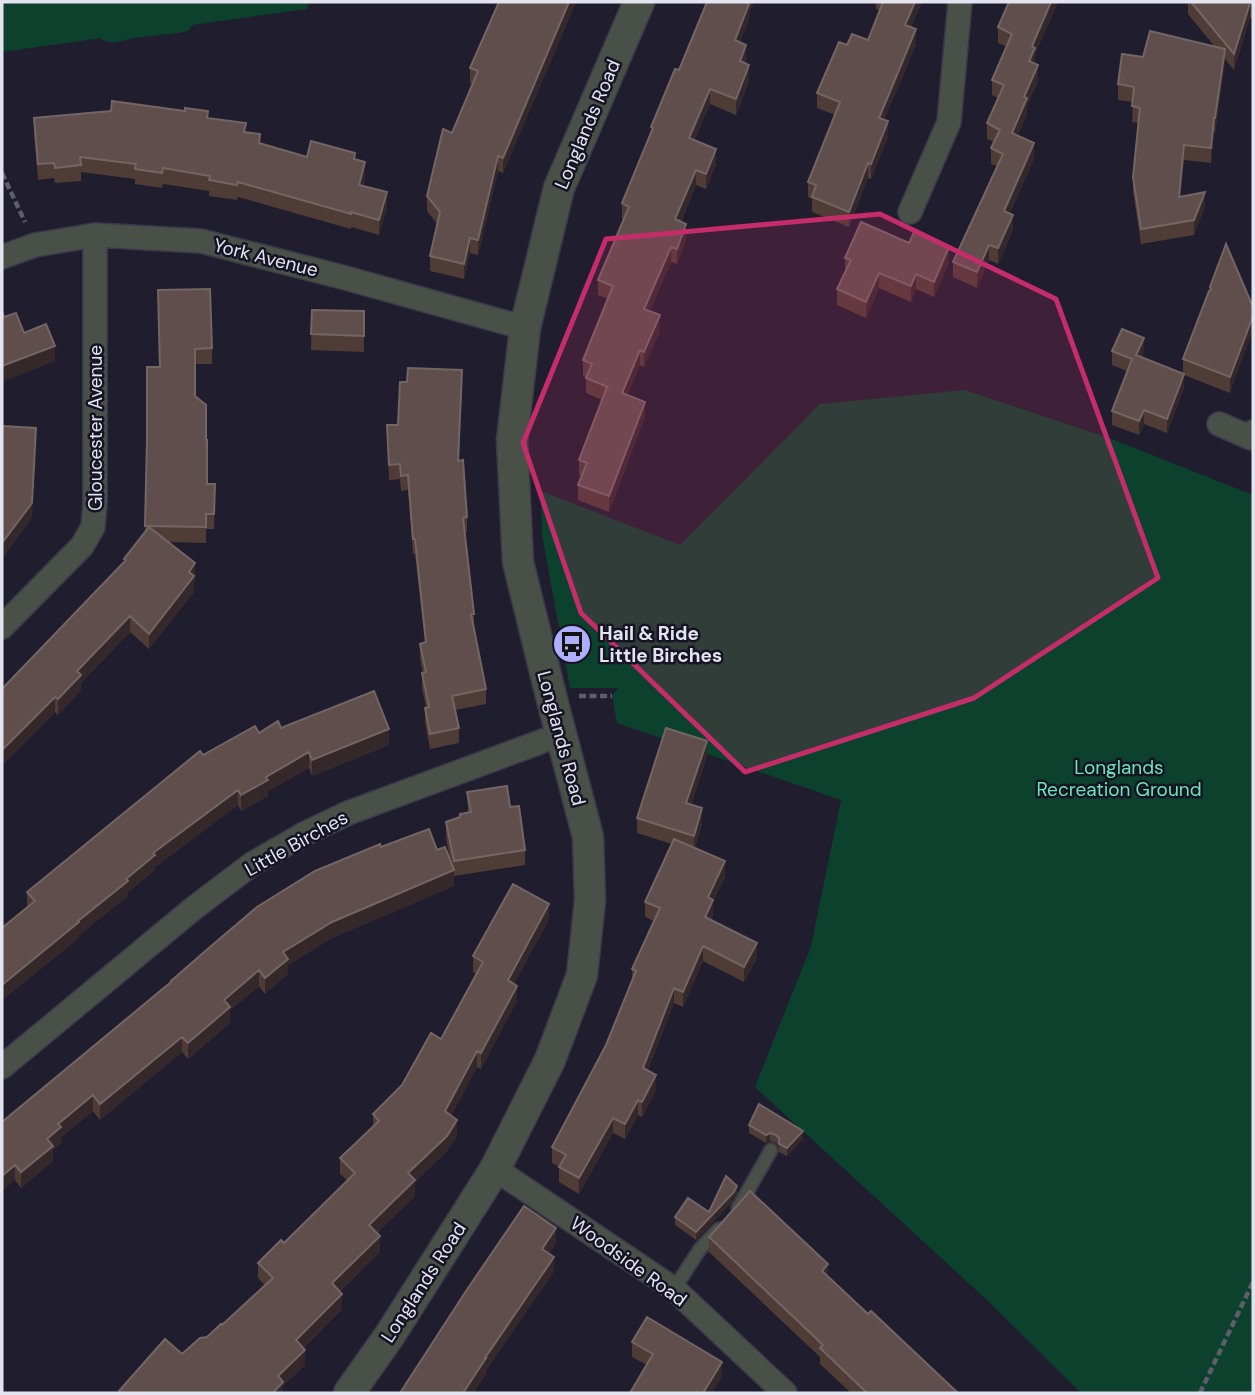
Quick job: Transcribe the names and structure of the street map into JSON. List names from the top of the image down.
{
  "streets": {
    "street": [
      "Longlands Road",
      "York Avenue",
      "Gloucester Avenue",
      "Little Birches",
      "Woodside Road"
    ]
  },
  "crossings": [
    ["Longlands Road", "York Avenue"],
    ["Longlands Road", "Little Birches"],
    ["Longlands Road", "Woodside Road"],
    ["York Avenue", "Gloucester Avenue"]
  ],
  "parks": ["Longlands Recreation Ground"],
  "places": {
    "bus stop": ["Hail & Ride Little Birches"]
  }
}
